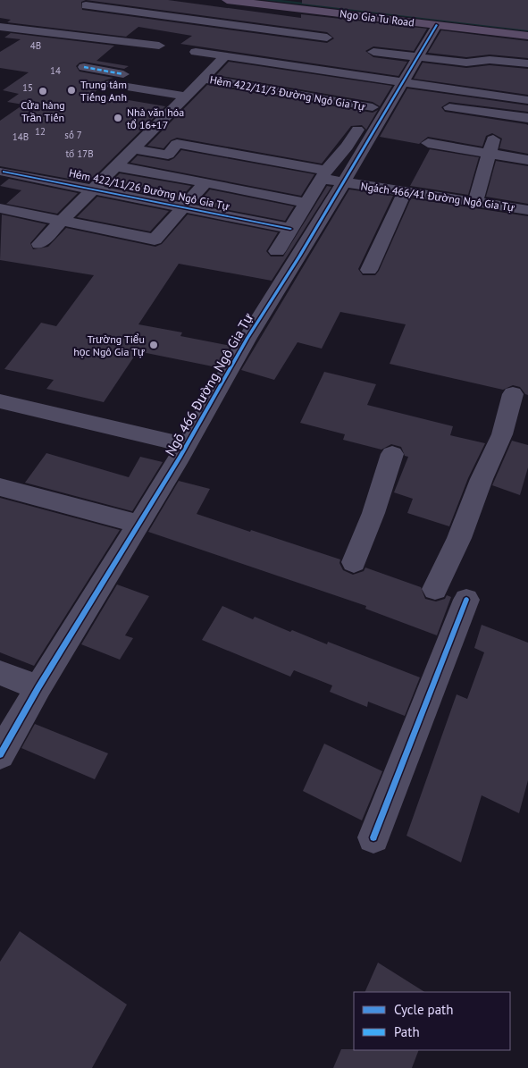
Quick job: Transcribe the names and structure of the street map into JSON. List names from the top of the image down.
{
  "streets": {
    "main road": ["Ngo Gia Tu Road"],
    "street": [
      "Hẻm 422/11/3 Đường Ngô Gia Tự",
      "Hẻm 422/11/26 Đường Ngô Gia Tự",
      "Ngách 466/41 Đường Ngô Gia Tự",
      "Ngõ 466 Đường Ngô Gia Tự"
    ]
  },
  "crossings": [
    ["Ngo Gia Tu Road", "Ngõ 466 Đường Ngô Gia Tự"],
    ["Ngách 466/41 Đường Ngô Gia Tự", "Ngõ 466 Đường Ngô Gia Tự"]
  ],
  "places": [
    "Trung tâm Tiếng Anh",
    "Cửa hàng Trần Tiến",
    "Nhà văn hóa tổ 16+17",
    "Trường Tiểu học Ngô Gia Tự"
  ],
  "house_numbers": [
    "4B",
    "14",
    "15",
    "12",
    "số 7",
    "14B",
    "tổ 17B"
  ],
  "legend": ["Cycle path", "Path"]
}
